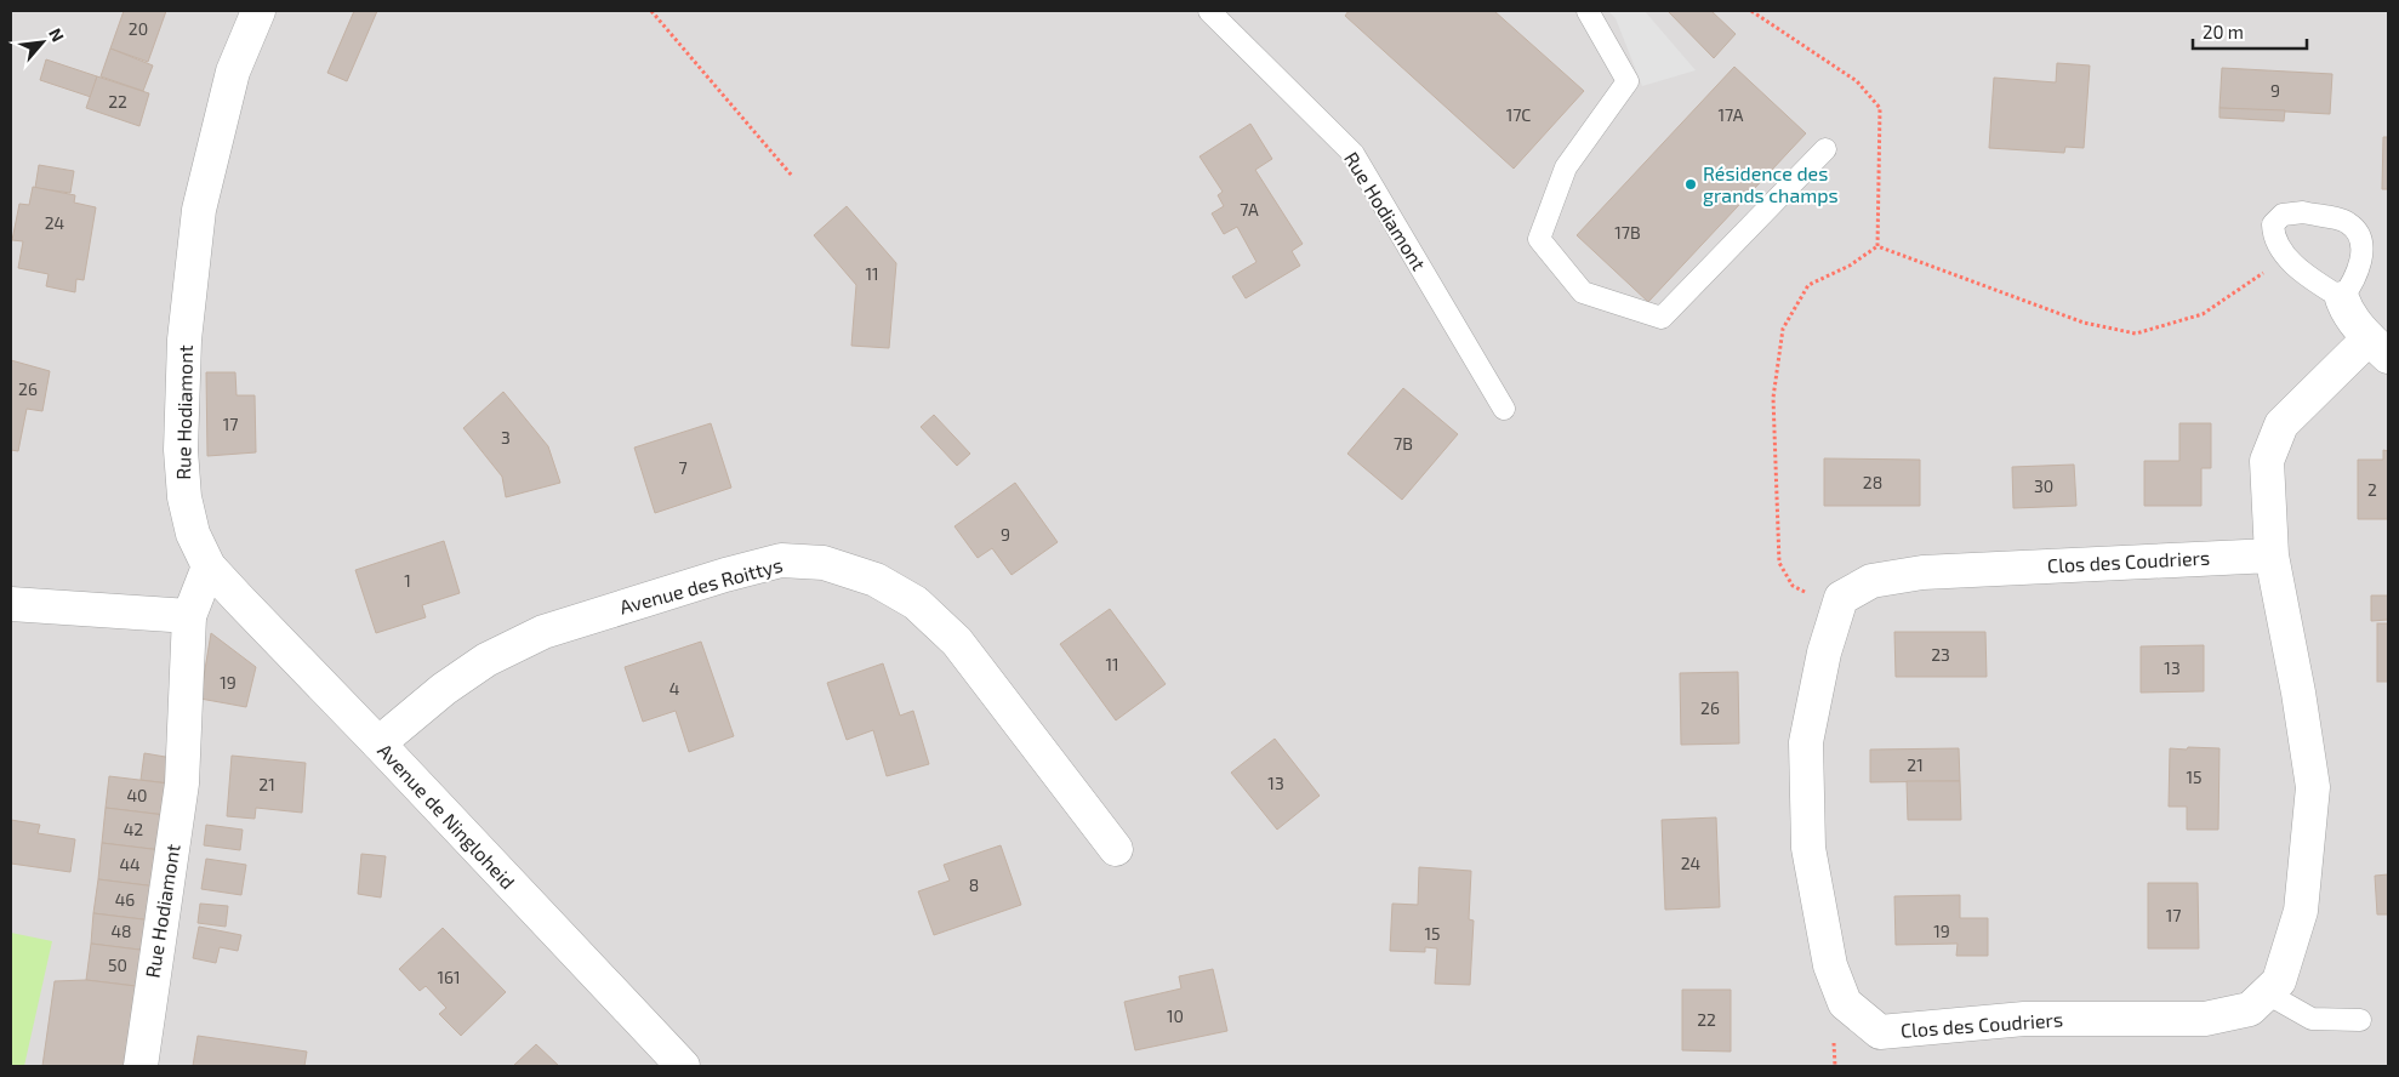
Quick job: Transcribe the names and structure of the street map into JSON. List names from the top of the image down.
{
  "streets": {
    "street": [
      "Rue Hodiamont",
      "Clos des Coudriers",
      "Avenue des Roittys",
      "Avenue de Ningloheid"
    ]
  },
  "crossings": [
    ["Rue Hodiamont", "Avenue de Ningloheid"],
    ["Avenue des Roittys", "Avenue de Ningloheid"]
  ],
  "places": ["Résidence des grands champs"],
  "house_numbers": [
    "20",
    "9",
    "22",
    "17C",
    "17A",
    "7A",
    "24",
    "17B",
    "11",
    "26",
    "17",
    "3",
    "7B",
    "7",
    "28",
    "30",
    "2",
    "9",
    "1",
    "23",
    "11",
    "13",
    "19",
    "4",
    "26",
    "21",
    "15",
    "13",
    "21",
    "40",
    "42",
    "24",
    "44",
    "8",
    "46",
    "17",
    "48",
    "19",
    "15",
    "50",
    "161",
    "10",
    "22"
  ],
  "scale_bar": "20 m",
  "north": "top right"
}
